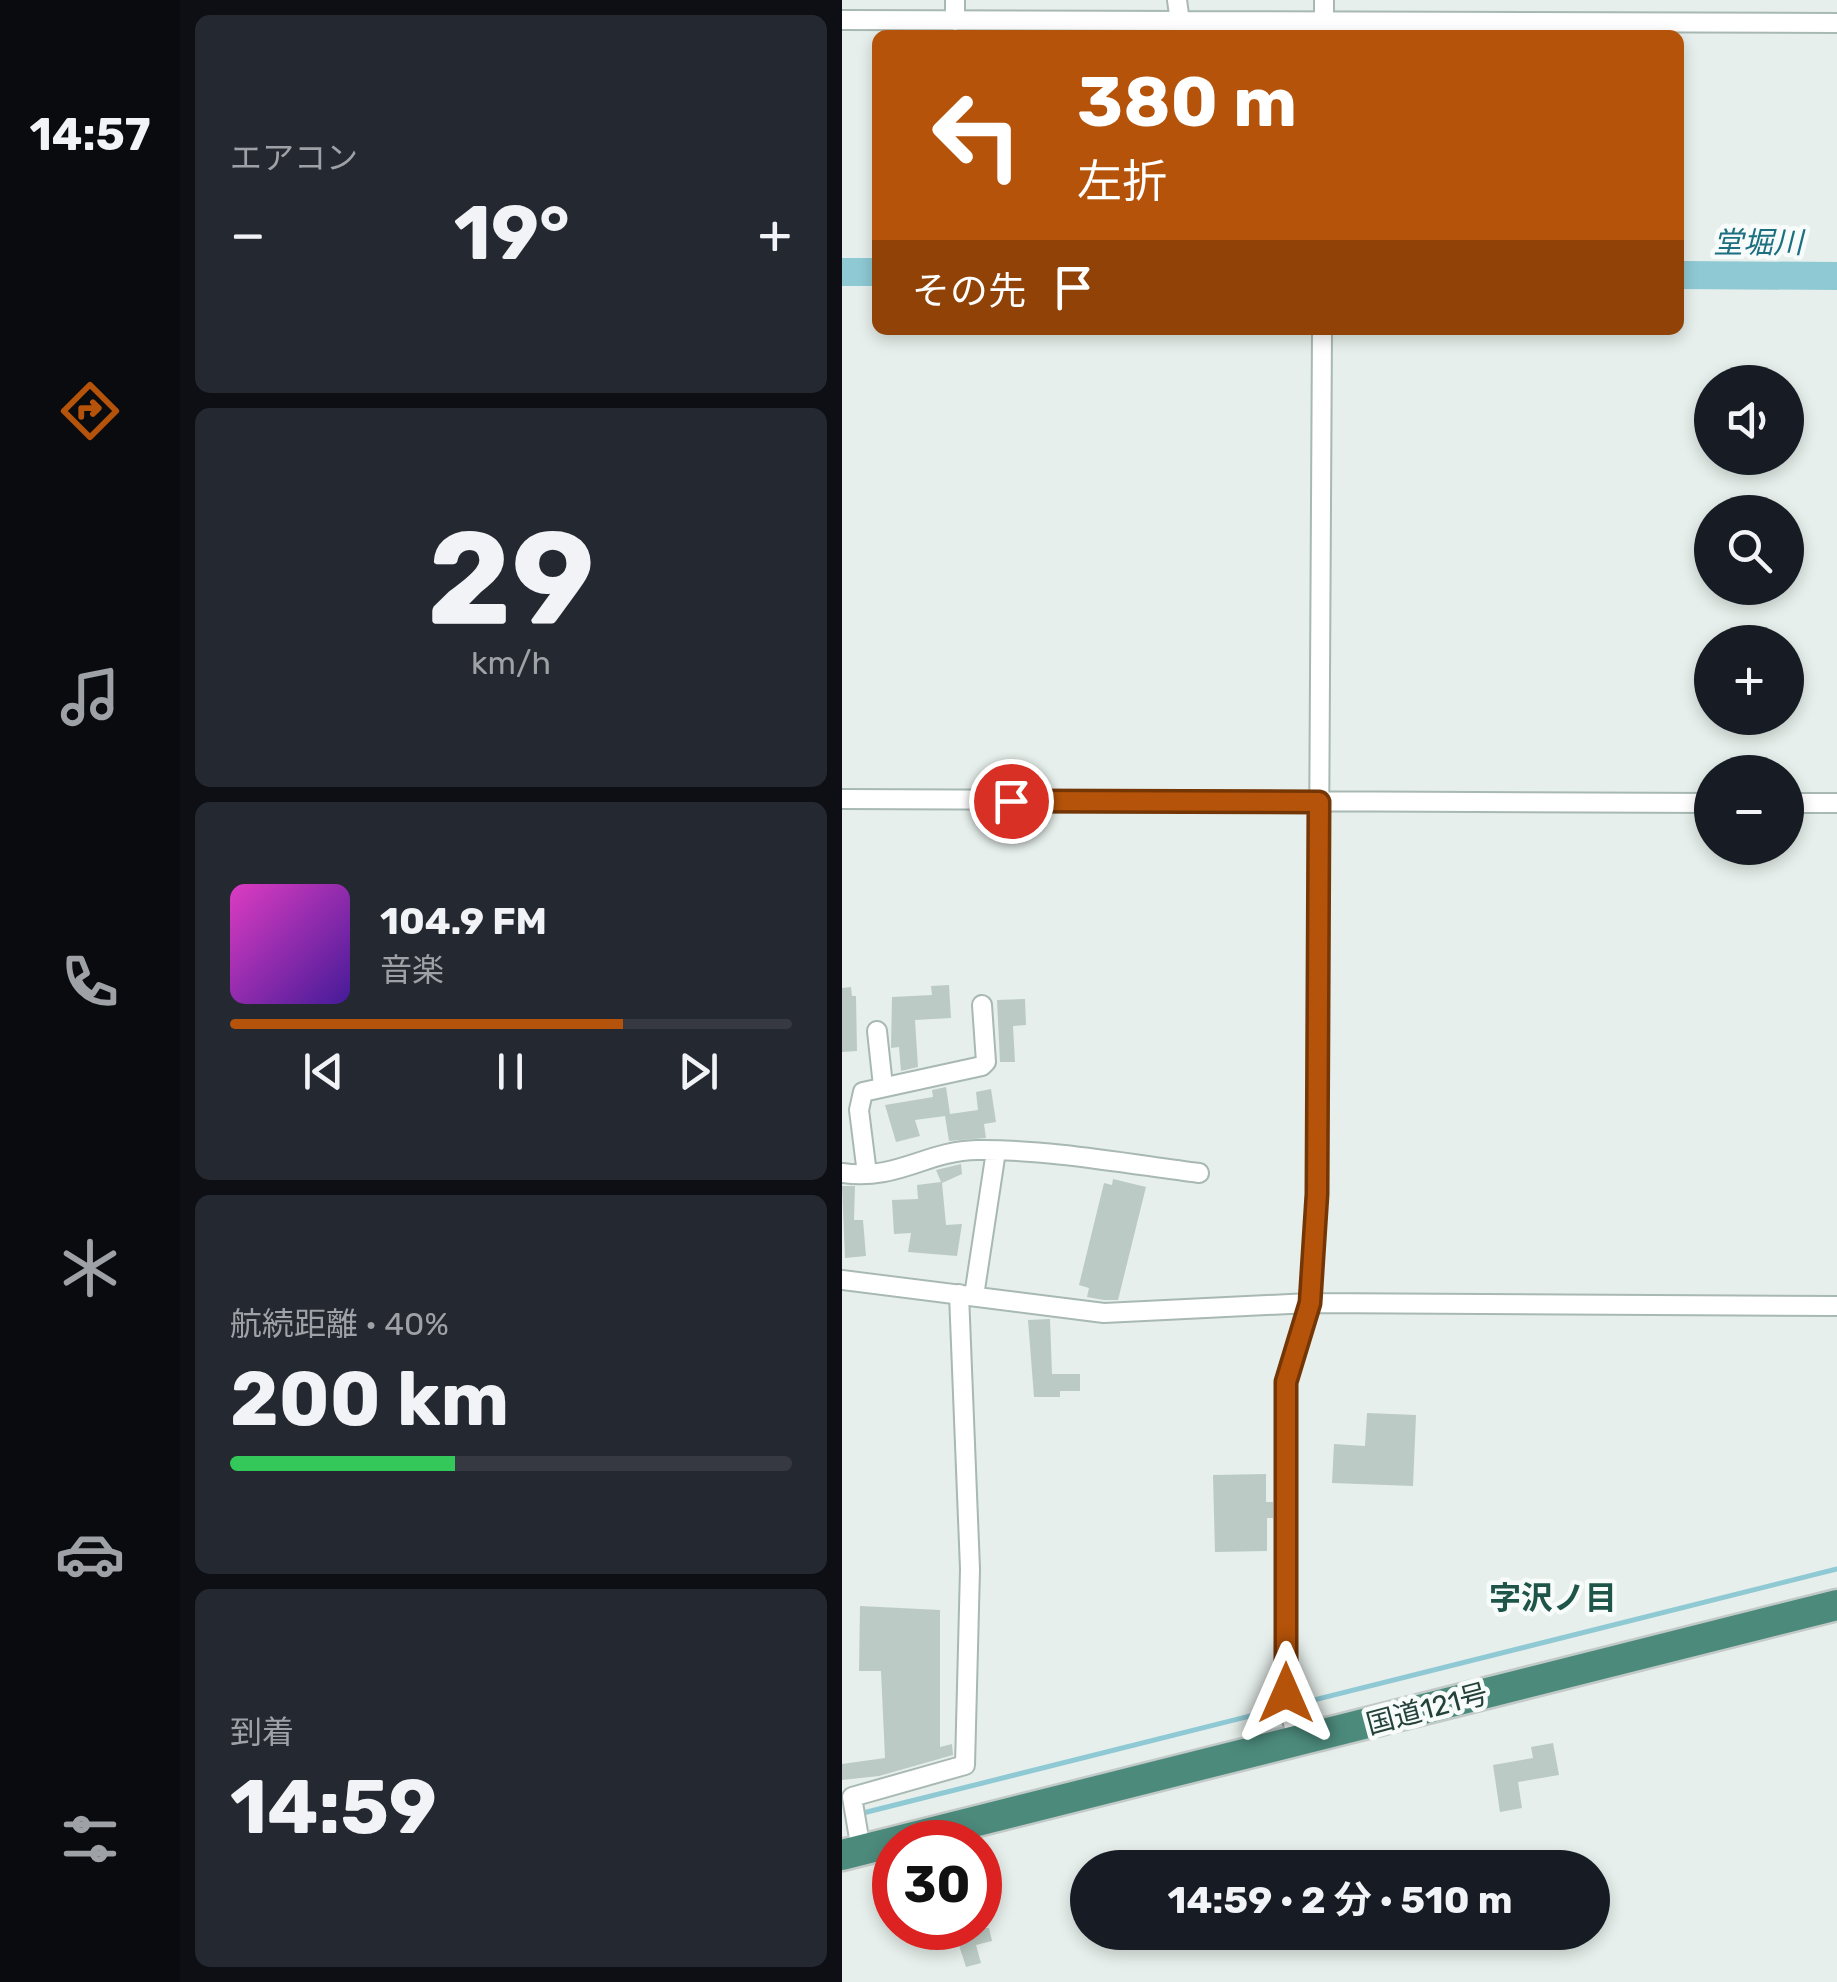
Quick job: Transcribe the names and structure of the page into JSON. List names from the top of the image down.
{
  "streets": {
    "highway": ["国道121号"]
  },
  "districts": ["字沢ノ目"],
  "water": ["堂堀川"],
  "page": {
    "tabs": "14:57",
    "tile": [
      "エアコン",
      ["29", "km/h"],
      ["航続距離 · 40%", "200 km"],
      ["到着", "14:59"]
    ],
    "turn": ["380 m", "左折"],
    "heat": ["−", "19°", "+"],
    "then": "その先",
    "map_buttons": ["+", "−"],
    "song": ["104.9 FM", "音楽"],
    "limit": "30",
    "trip": "14:59 · 2 分 · 510 m"
  }
}
